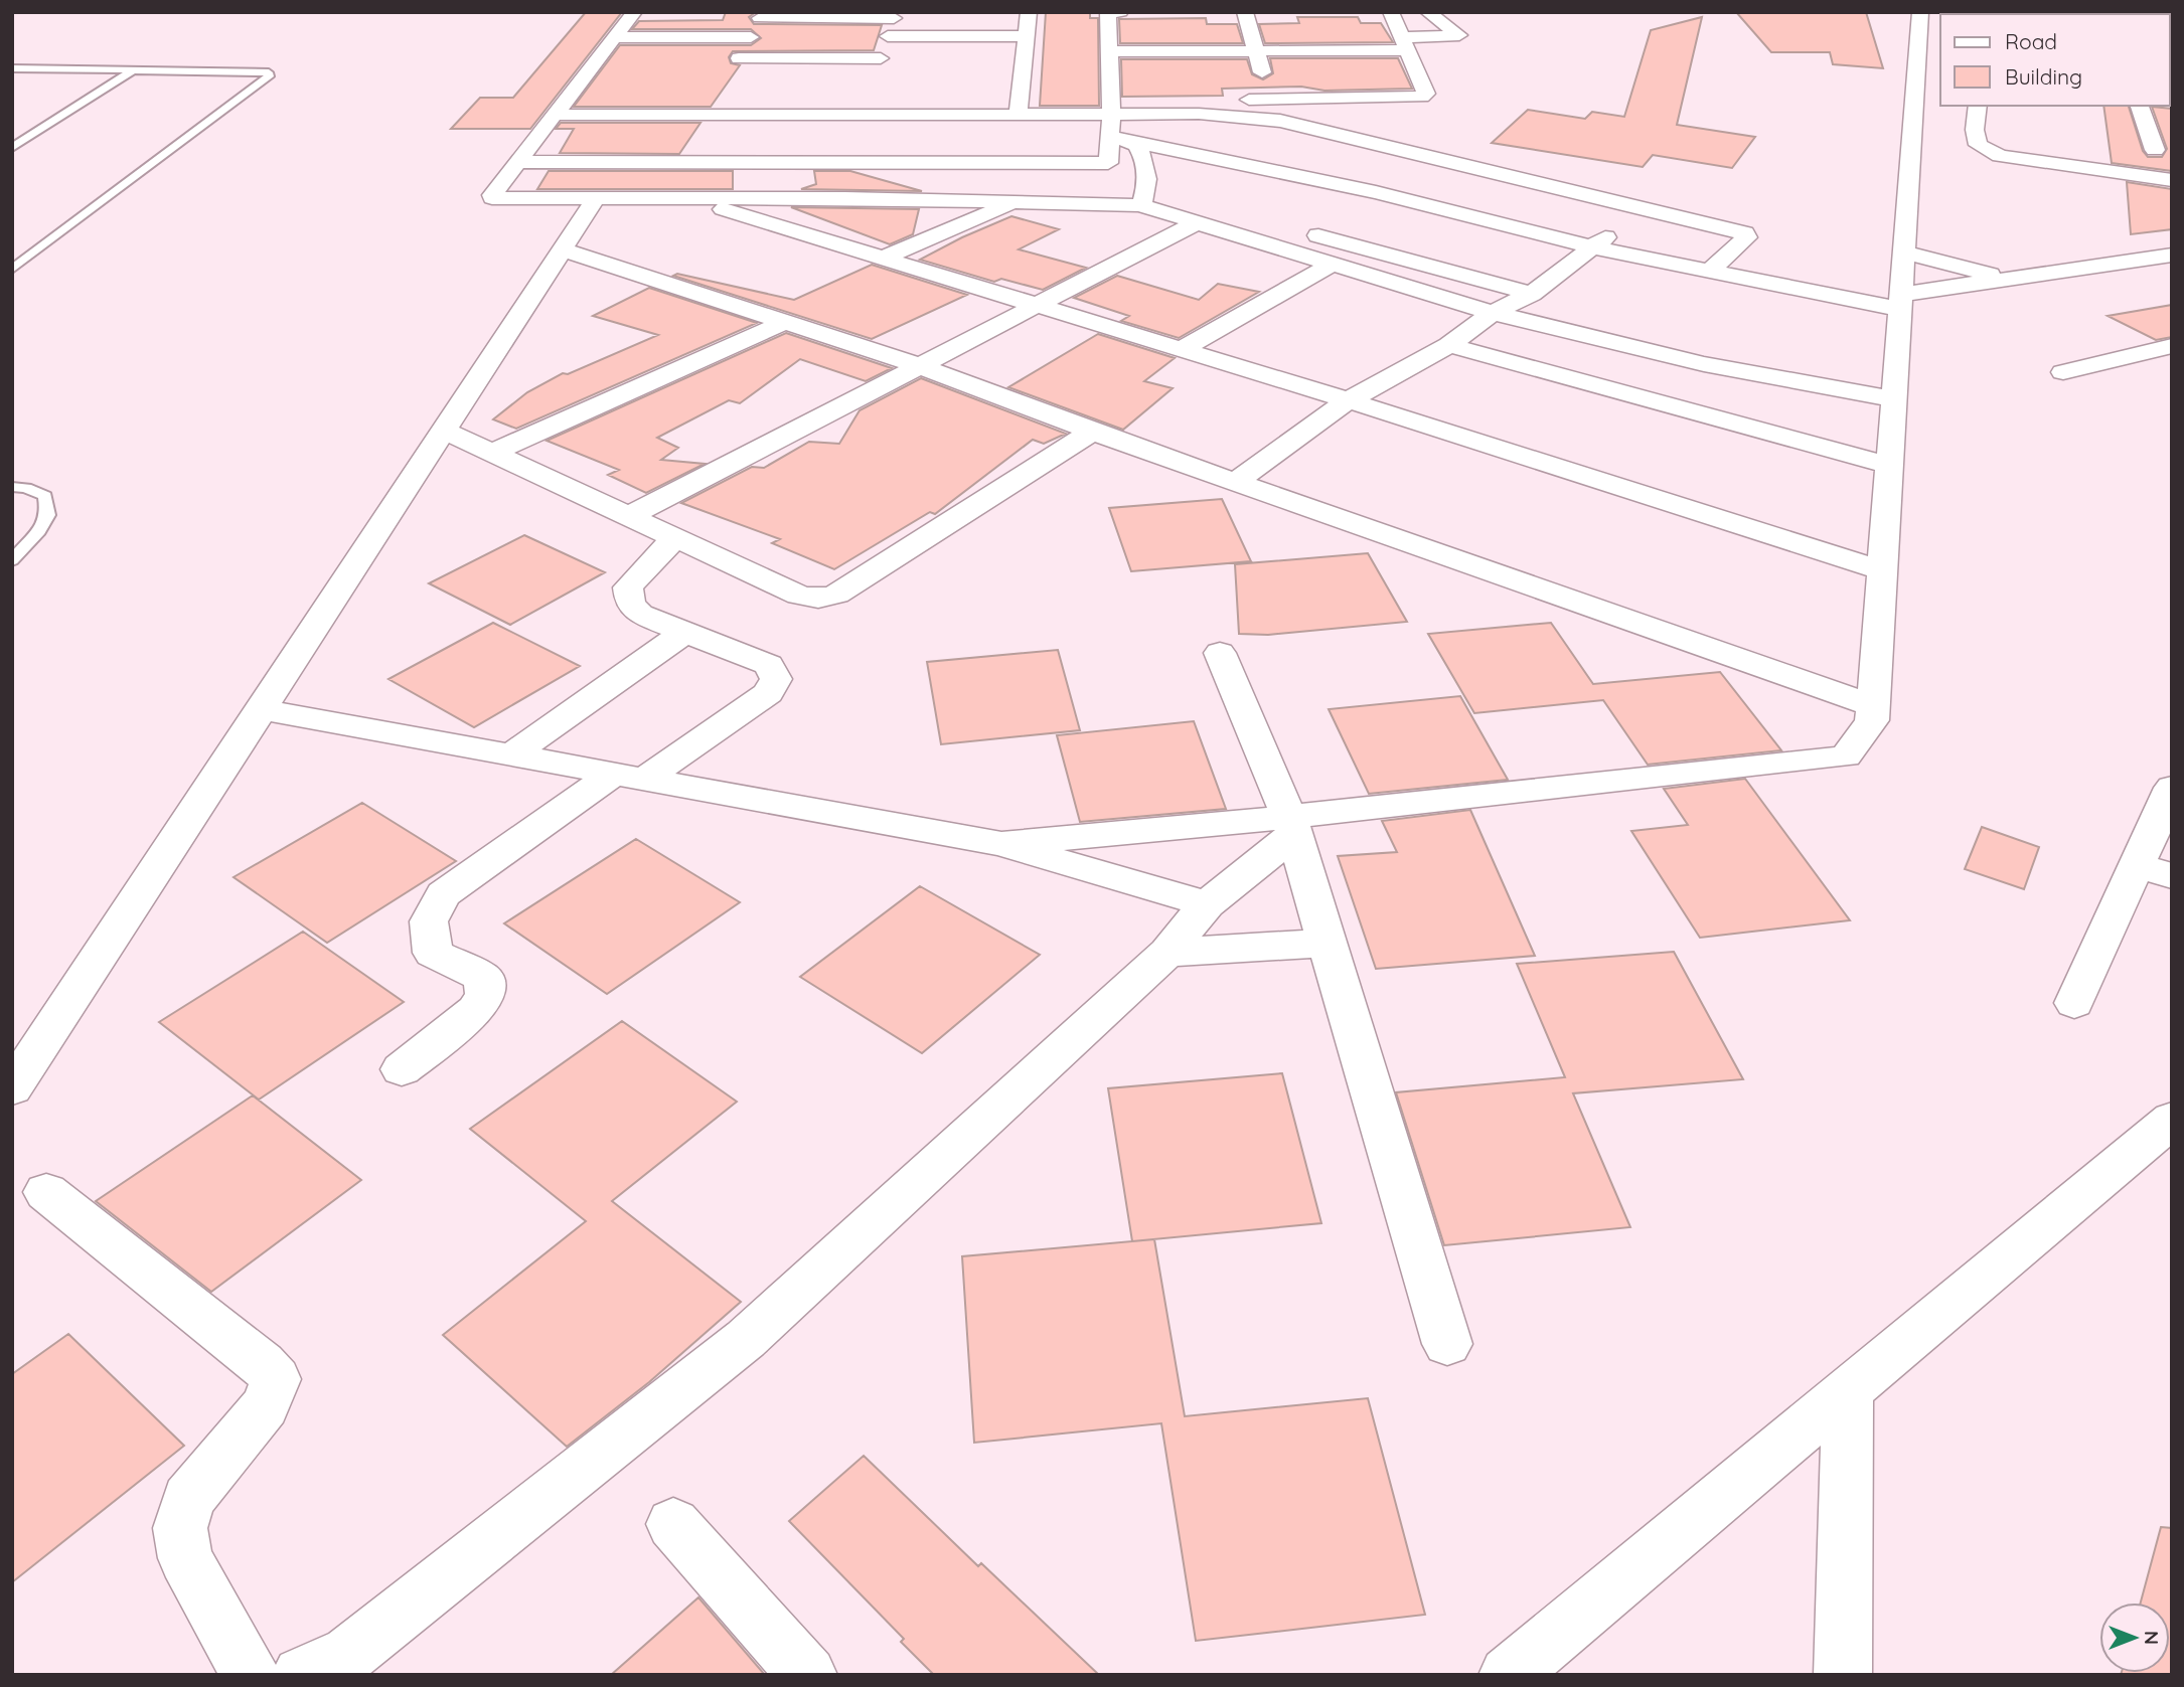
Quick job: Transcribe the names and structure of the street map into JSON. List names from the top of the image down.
{
  "legend": ["Road", "Building"],
  "north": "right"
}
